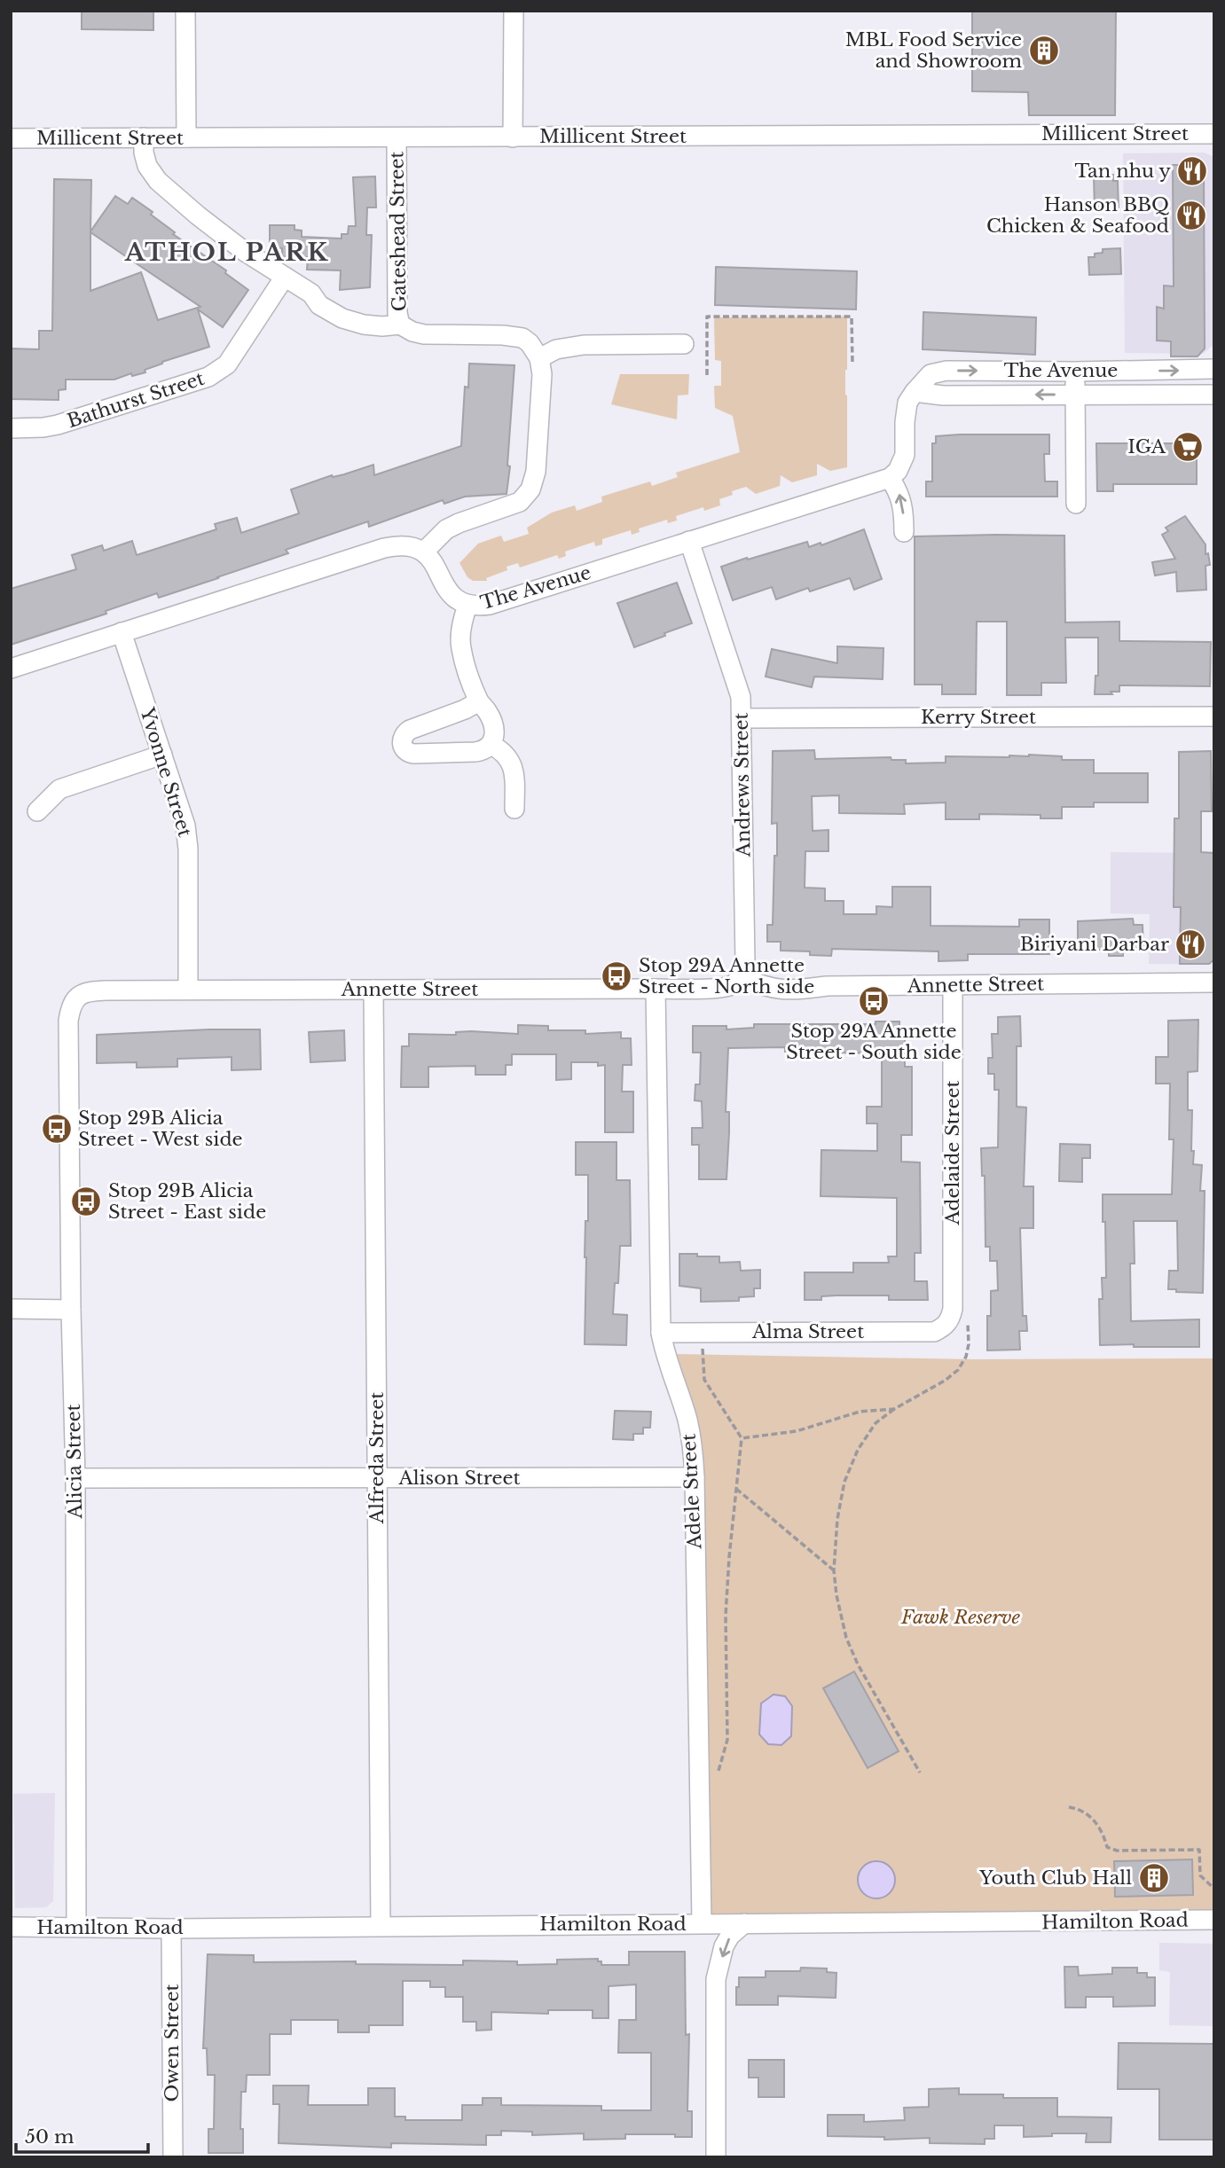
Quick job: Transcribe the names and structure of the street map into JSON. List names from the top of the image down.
{
  "streets": {
    "street": [
      "Millicent Street",
      "Gateshead Street",
      "The Avenue",
      "Bathurst Street",
      "Kerry Street",
      "Yvonne Street",
      "Andrews Street",
      "Annette Street",
      "Adelaide Street",
      "Alma Street",
      "Alfreda Street",
      "Alicia Street",
      "Alison Street",
      "Adele Street",
      "Hamilton Road",
      "Owen Street"
    ]
  },
  "crossings": [
    ["Millicent Street", "Gateshead Street"],
    ["The Avenue", "Andrews Street"],
    ["Kerry Street", "Andrews Street"],
    ["Yvonne Street", "Annette Street"],
    ["Andrews Street", "Annette Street"],
    ["Annette Street", "Adelaide Street"],
    ["Annette Street", "Alfreda Street"],
    ["Annette Street", "Alicia Street"],
    ["Annette Street", "Adele Street"],
    ["Adelaide Street", "Alma Street"],
    ["Alma Street", "Adele Street"],
    ["Alfreda Street", "Alison Street"],
    ["Alfreda Street", "Hamilton Road"],
    ["Alicia Street", "Alison Street"],
    ["Alicia Street", "Hamilton Road"],
    ["Alison Street", "Adele Street"],
    ["Adele Street", "Hamilton Road"],
    ["Hamilton Road", "Owen Street"]
  ],
  "districts": ["ATHOL PARK"],
  "parks": ["Fawk Reserve"],
  "places": {
    "building": ["MBL Food Service and Showroom", "Youth Club Hall"],
    "restaurant": ["Tan nhu y", "Hanson BBQ Chicken & Seafood", "Biriyani Darbar"],
    "supermarket": ["IGA"],
    "bus stop": [
      "Stop 29A Annette Street - North side",
      "Stop 29A Annette Street - South side",
      "Stop 29B Alicia Street - West side",
      "Stop 29B Alicia Street - East side"
    ]
  },
  "scale_bar": "50 m"
}
